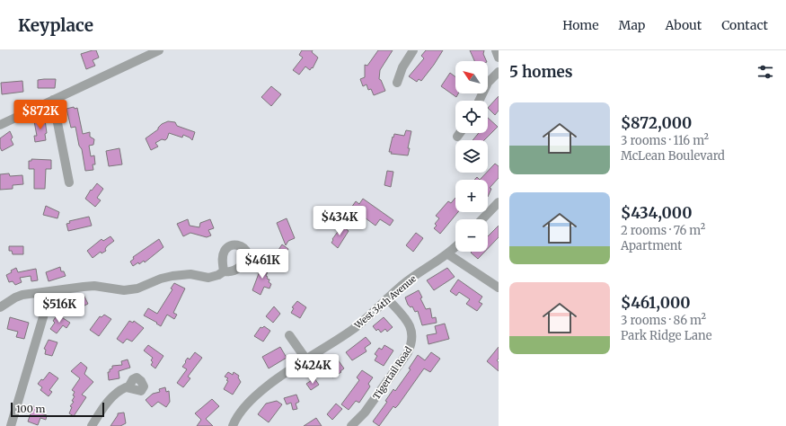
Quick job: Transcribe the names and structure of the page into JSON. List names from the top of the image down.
{
  "streets": {
    "street": ["West 34th Avenue", "Tigertail Road"]
  },
  "crossings": [
    ["West 34th Avenue", "Tigertail Road"]
  ],
  "scale_bar": "100 m",
  "north": "top left",
  "page": {
    "header": "Keyplace",
    "nav": [
      "Home",
      "Map",
      "About",
      "Contact"
    ],
    "heading": "5 homes",
    "map_buttons": ["+", "−"],
    "list": [
      {
        "name": "$872,000",
        "note": "3 rooms · 116 m² · McLean Boulevard"
      },
      {
        "name": "$434,000",
        "note": "2 rooms · 76 m² · Apartment"
      },
      {
        "name": "$461,000",
        "note": "3 rooms · 86 m² · Park Ridge Lane"
      }
    ],
    "price": [
      "$872K",
      "$434K",
      "$461K",
      "$516K",
      "$424K"
    ],
    "scale": "100 m"
  }
}
